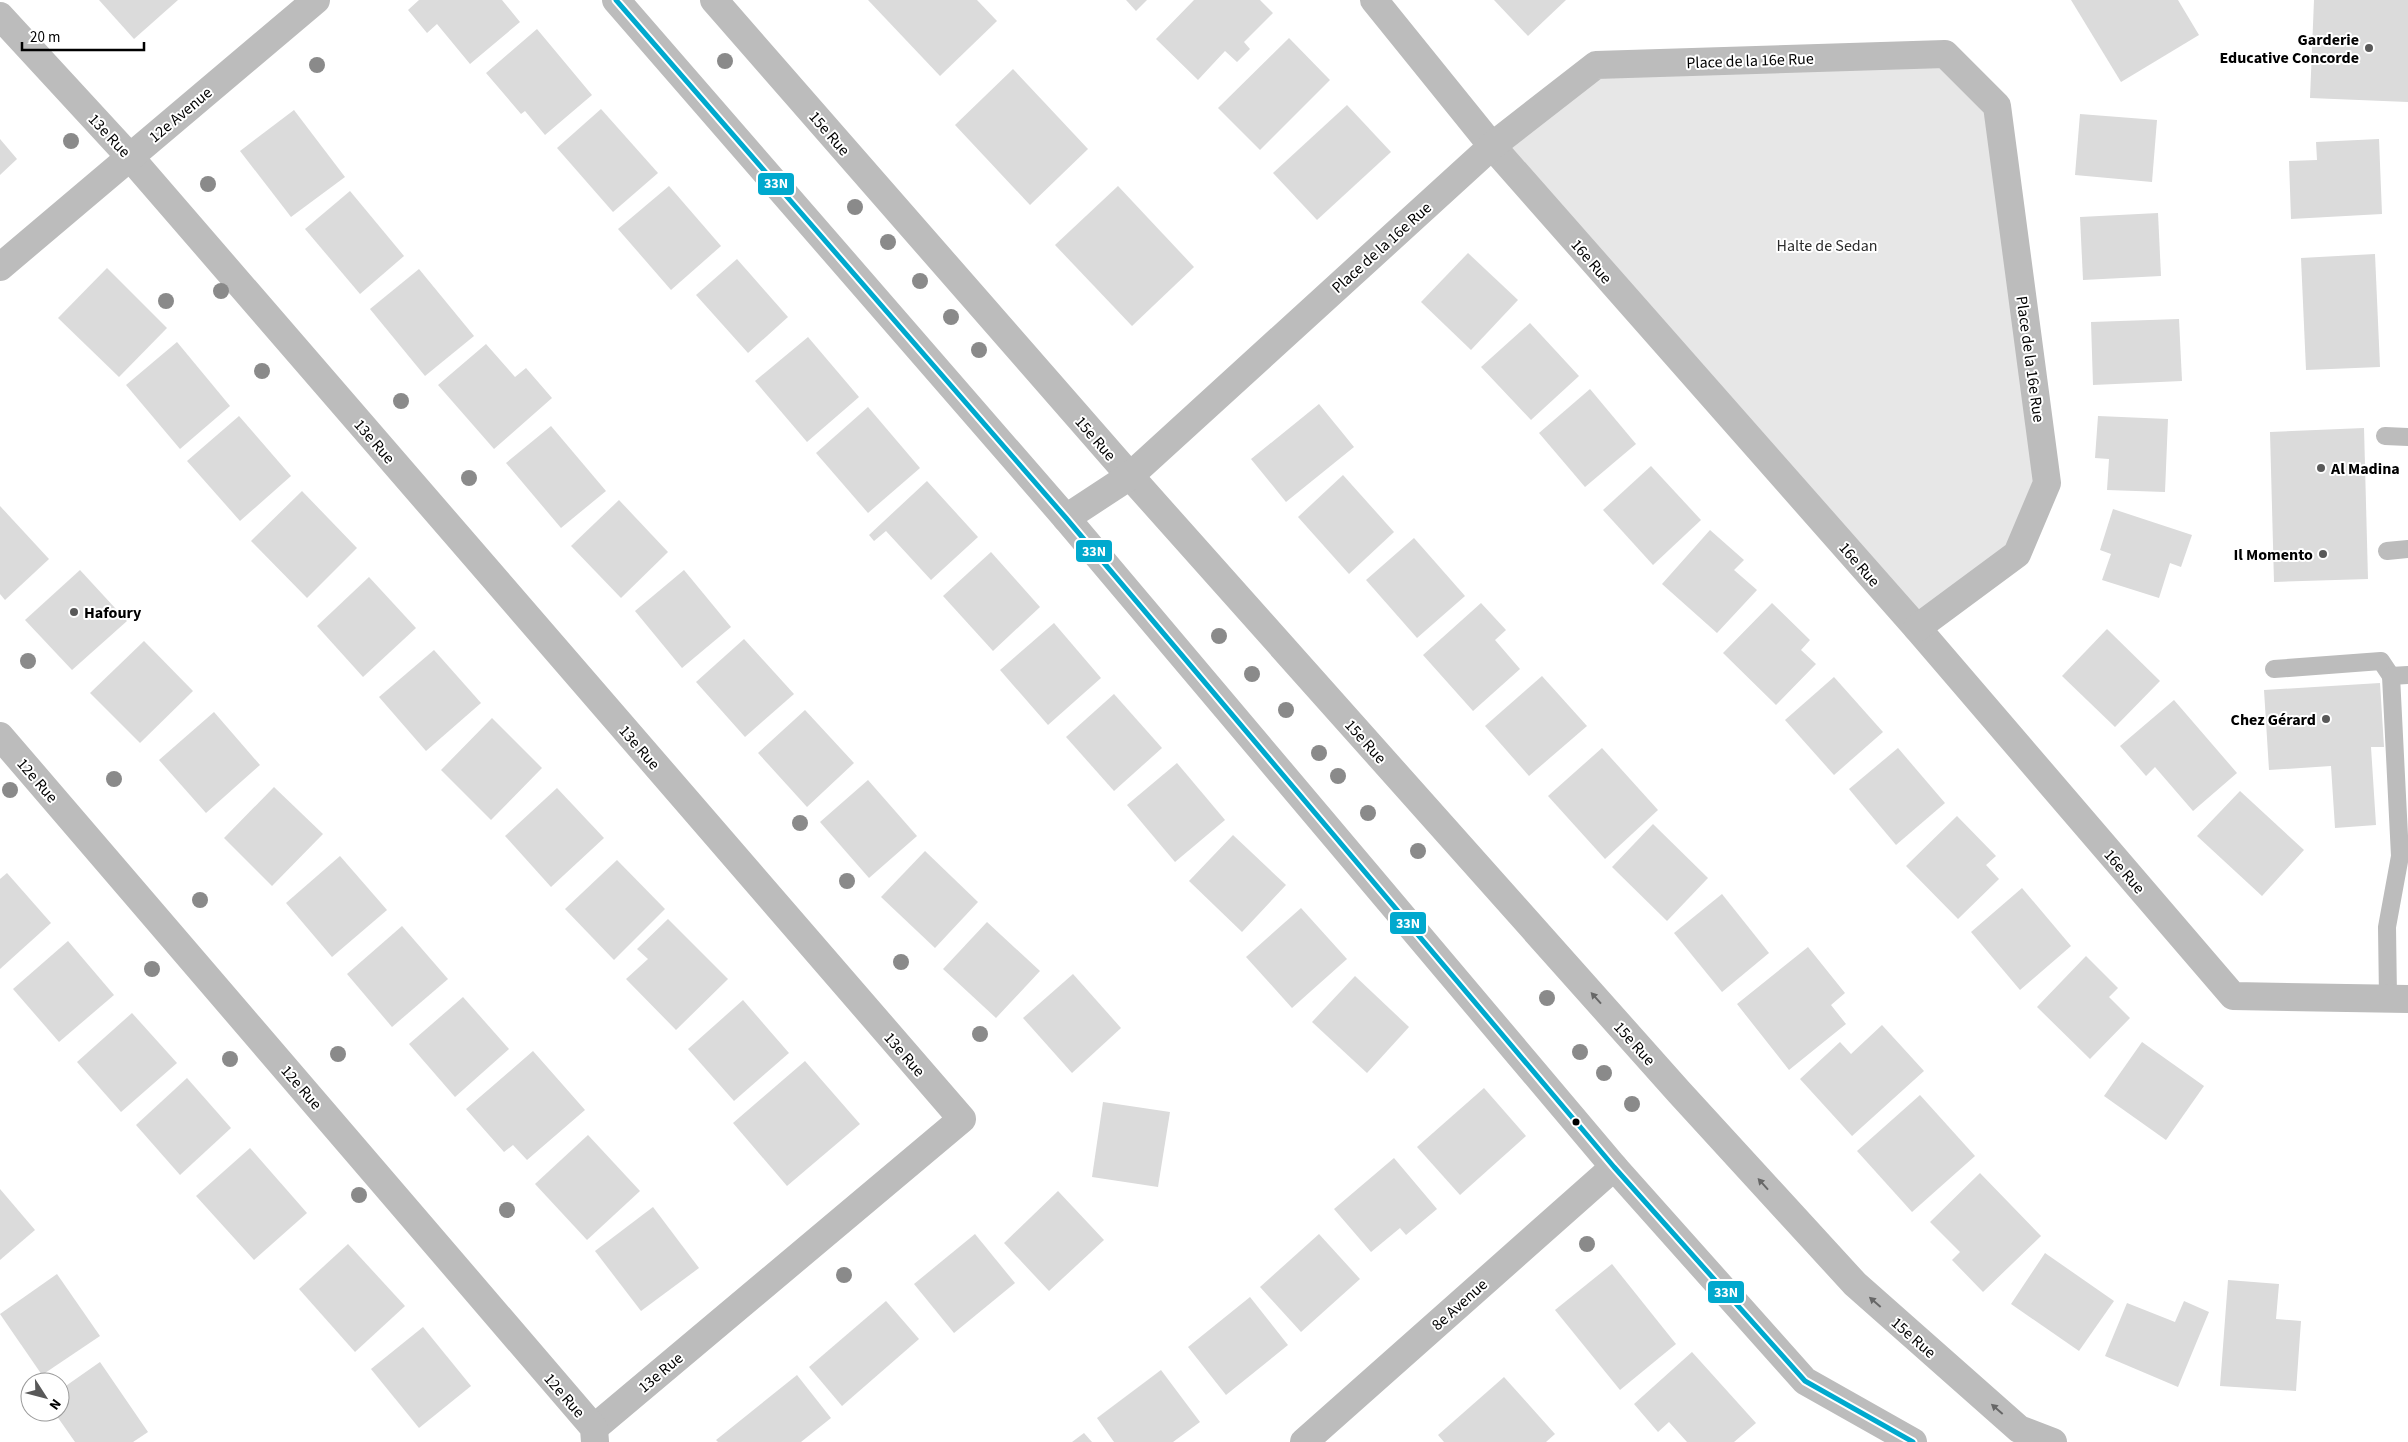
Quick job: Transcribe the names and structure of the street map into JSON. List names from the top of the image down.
{
  "streets": {
    "street": [
      "Place de la 16e Rue",
      "12e Avenue",
      "15e Rue",
      "13e Rue",
      "16e Rue",
      "12e Rue",
      "8e Avenue"
    ]
  },
  "crossings": [
    ["Place de la 16e Rue", "15e Rue"],
    ["Place de la 16e Rue", "16e Rue"],
    ["12e Avenue", "13e Rue"],
    ["13e Rue", "12e Rue"]
  ],
  "parks": ["Halte de Sedan"],
  "places": [
    "Garderie Educative Concorde",
    "Al Madina",
    "Il Momento",
    "Hafoury",
    "Chez Gérard"
  ],
  "lines": ["transit line 33N"],
  "scale_bar": "20 m",
  "north": "bottom right"
}
